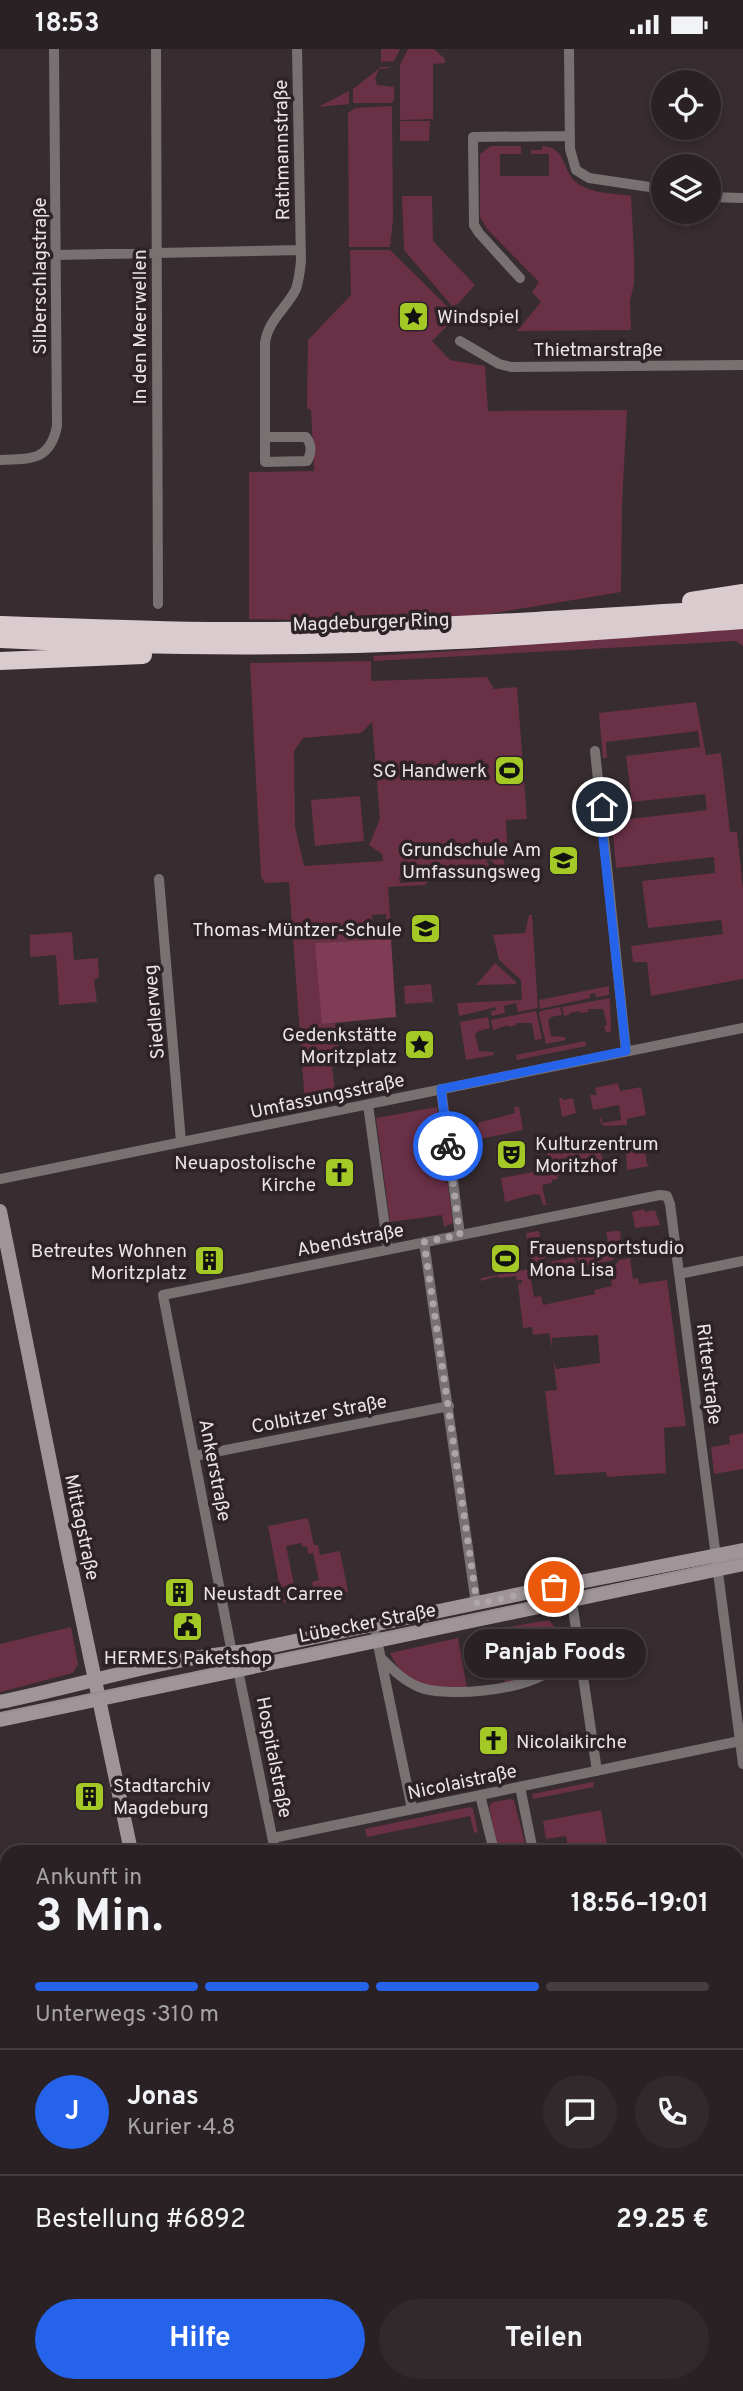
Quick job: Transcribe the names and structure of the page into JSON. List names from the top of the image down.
{
  "streets": {
    "highway": ["Magdeburger Ring"],
    "main road": ["Mittagstraße", "Lübecker Straße"],
    "street": [
      "Rathmannstraße",
      "Silberschlagstraße",
      "In den Meerwellen",
      "Thietmarstraße",
      "Siedlerweg",
      "Umfassungsstraße",
      "Abendstraße",
      "Ritterstraße",
      "Colbitzer Straße",
      "Ankerstraße",
      "Hospitalstraße",
      "Nicolaistraße"
    ]
  },
  "crossings": [
    ["Siedlerweg", "Umfassungsstraße"],
    ["Abendstraße", "Ritterstraße"],
    ["Abendstraße", "Ankerstraße"],
    ["Ritterstraße", "Lübecker Straße"],
    ["Ritterstraße", "Nicolaistraße"],
    ["Colbitzer Straße", "Ankerstraße"],
    ["Ankerstraße", "Lübecker Straße"],
    ["Mittagstraße", "Lübecker Straße"],
    ["Lübecker Straße", "Hospitalstraße"],
    ["Hospitalstraße", "Nicolaistraße"]
  ],
  "places": {
    "place": ["Windspiel", "Gedenkstätte Moritzplatz"],
    "sports": ["SG Handwerk", "Frauensportstudio Mona Lisa"],
    "school or university": ["Grundschule Am Umfassungsweg", "Thomas-Müntzer-Schule"],
    "theatre": ["Kulturzentrum Moritzhof"],
    "church": ["Neuapostolische Kirche", "Nicolaikirche"],
    "building": ["Betreutes Wohnen Moritzplatz", "Neustadt Carree", "Stadtarchiv Magdeburg"],
    "other": ["Panjab Foods"],
    "public building": ["HERMES Paketshop"]
  },
  "page": {
    "status": "18:53",
    "bubble": "Panjab Foods",
    "heading": ["3 Min.", "Ankunft in", "18:56–19:01"],
    "panel": [
      "Jonas",
      "Kurier · 4.8",
      "Bestellung #6892",
      "29.25 €"
    ],
    "bar": "Unterwegs · 310 m",
    "round": "J",
    "buttons": ["Hilfe", "Teilen"]
  }
}
